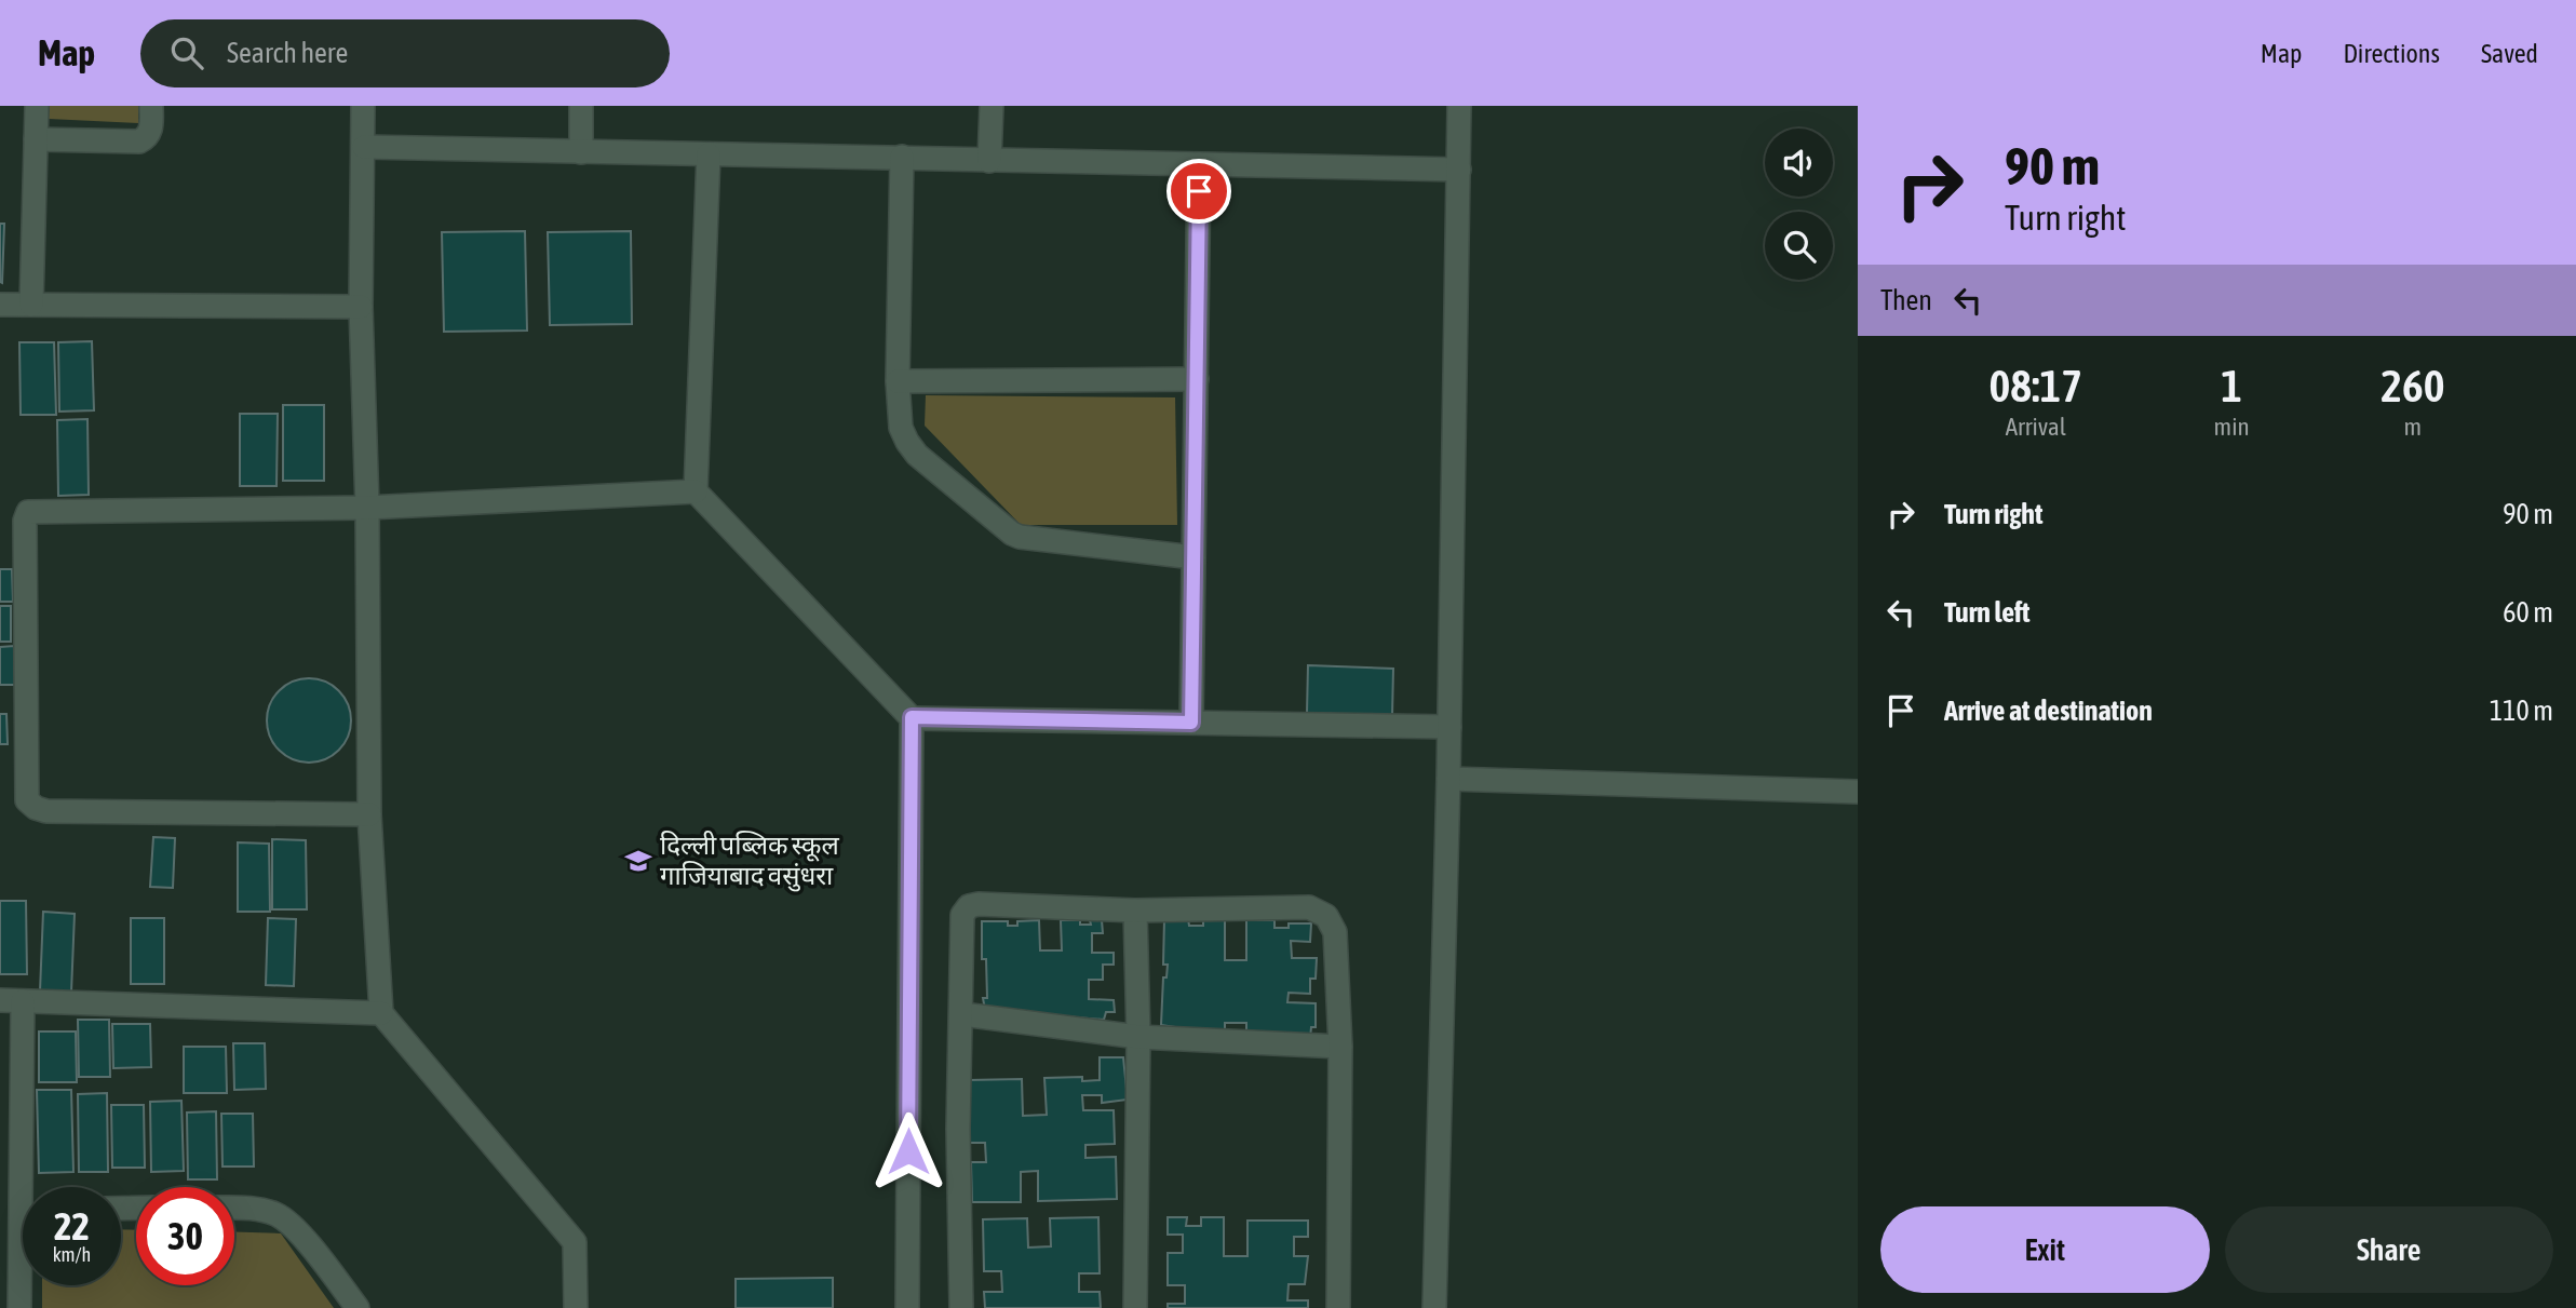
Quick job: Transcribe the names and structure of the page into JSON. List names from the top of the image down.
{
  "places": {
    "school or university": ["दिल्ली पब्लिक स्कूल गाजियाबाद वसुंधरा"]
  },
  "page": {
    "header": "Map",
    "search": "Search here",
    "nav": ["Map", "Directions", "Saved"],
    "turn": ["90 m", "Turn right"],
    "then": "Then",
    "eta": [
      "08:17",
      "Arrival",
      "1",
      "min",
      "260",
      "m"
    ],
    "list": [
      {
        "name": "Turn right",
        "value": "90 m"
      },
      {
        "name": "Turn left",
        "value": "60 m"
      },
      {
        "name": "Arrive at destination",
        "value": "110 m"
      }
    ],
    "speed": "22 km/h",
    "limit": "30",
    "buttons": ["Exit", "Share"]
  }
}
